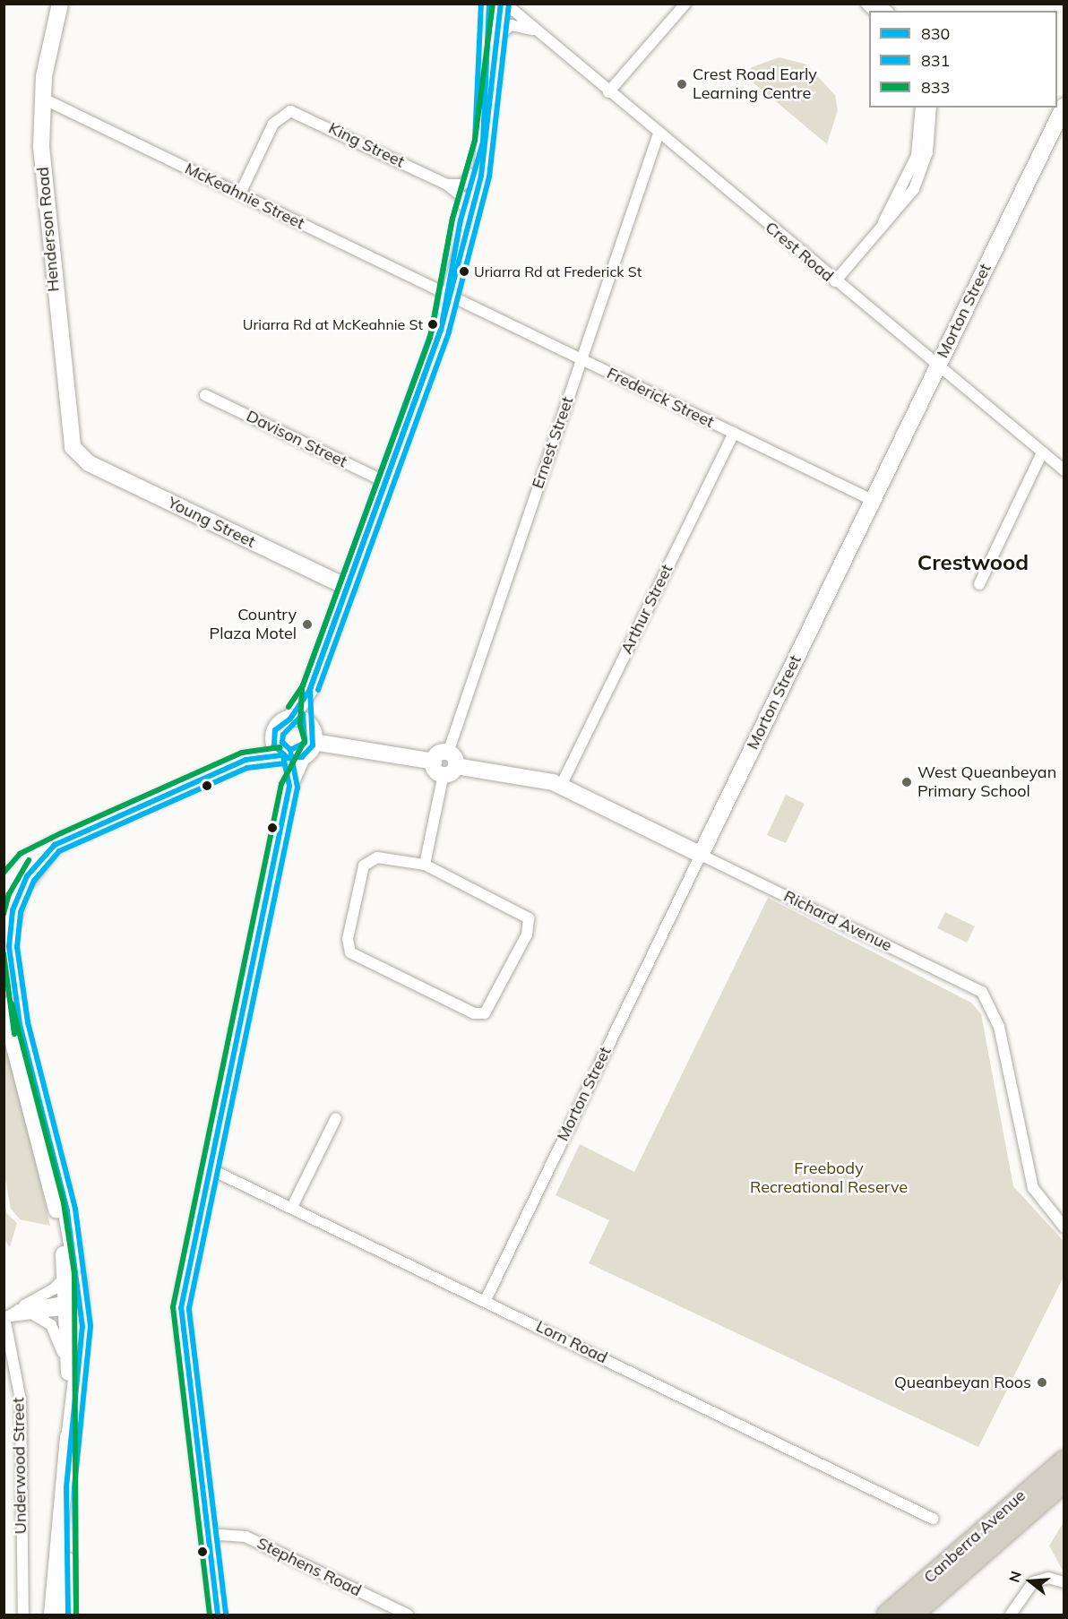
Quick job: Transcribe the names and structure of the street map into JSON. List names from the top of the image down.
{
  "streets": {
    "highway": ["Canberra Avenue"],
    "main road": [
      "Henderson Road",
      "Morton Street",
      "Young Street",
      "Richard Avenue"
    ],
    "street": [
      "King Street",
      "McKeahnie Street",
      "Crest Road",
      "Frederick Street",
      "Davison Street",
      "Ernest Street",
      "Arthur Street",
      "Lorn Road",
      "Underwood Street",
      "Stephens Road"
    ]
  },
  "crossings": [
    ["King Street", "McKeahnie Street"],
    ["McKeahnie Street", "Henderson Road"],
    ["McKeahnie Street", "Frederick Street"],
    ["Henderson Road", "Young Street"],
    ["Crest Road", "Morton Street"],
    ["Crest Road", "Ernest Street"],
    ["Morton Street", "Frederick Street"],
    ["Morton Street", "Richard Avenue"],
    ["Morton Street", "Lorn Road"],
    ["Frederick Street", "Ernest Street"],
    ["Frederick Street", "Arthur Street"],
    ["Ernest Street", "Richard Avenue"],
    ["Arthur Street", "Richard Avenue"]
  ],
  "districts": ["Crestwood"],
  "parks": ["Freebody Recreational Reserve"],
  "places": [
    "Crest Road Early Learning Centre",
    "Uriarra Rd at Frederick St",
    "Uriarra Rd at McKeahnie St",
    "Country Plaza Motel",
    "West Queanbeyan Primary School",
    "Queanbeyan Roos"
  ],
  "lines": ["transit line 830", "transit line 831", "transit line 833"],
  "legend": ["830", "831", "833"],
  "north": "left"
}
